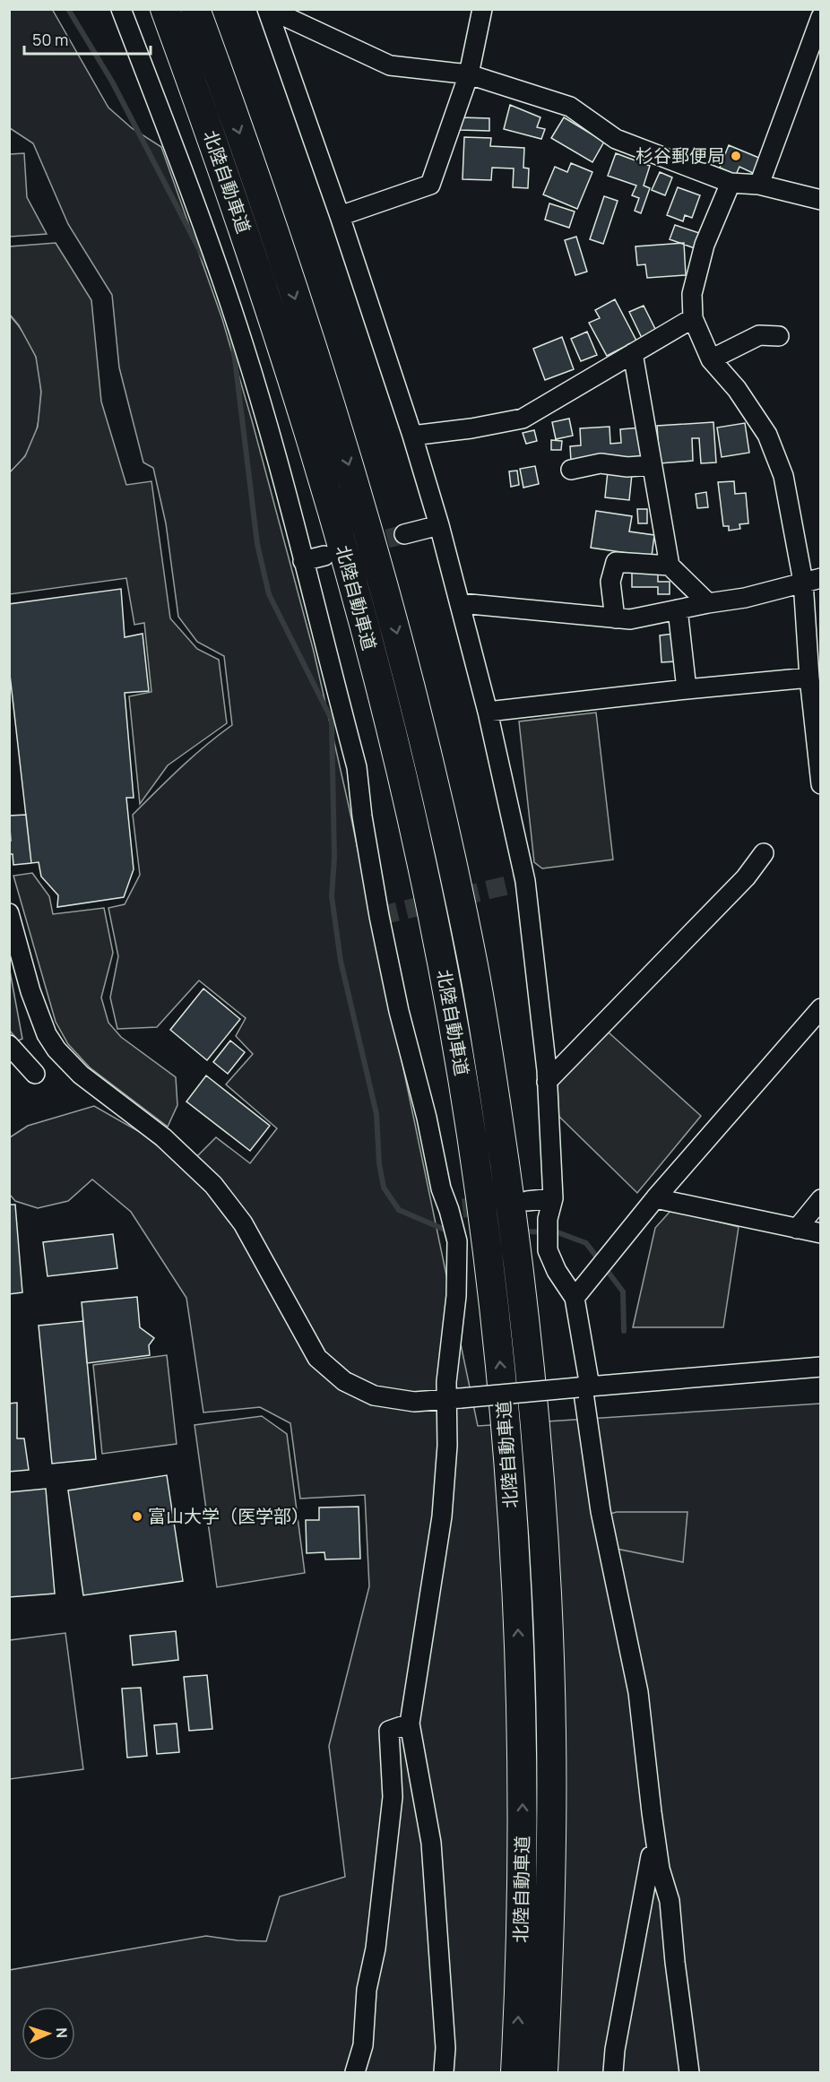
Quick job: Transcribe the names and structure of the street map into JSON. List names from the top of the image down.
{
  "streets": {
    "highway": ["北陸自動車道"]
  },
  "places": ["杉谷郵便局", "富山大学（医学部）"],
  "scale_bar": "50 m",
  "north": "right"
}
